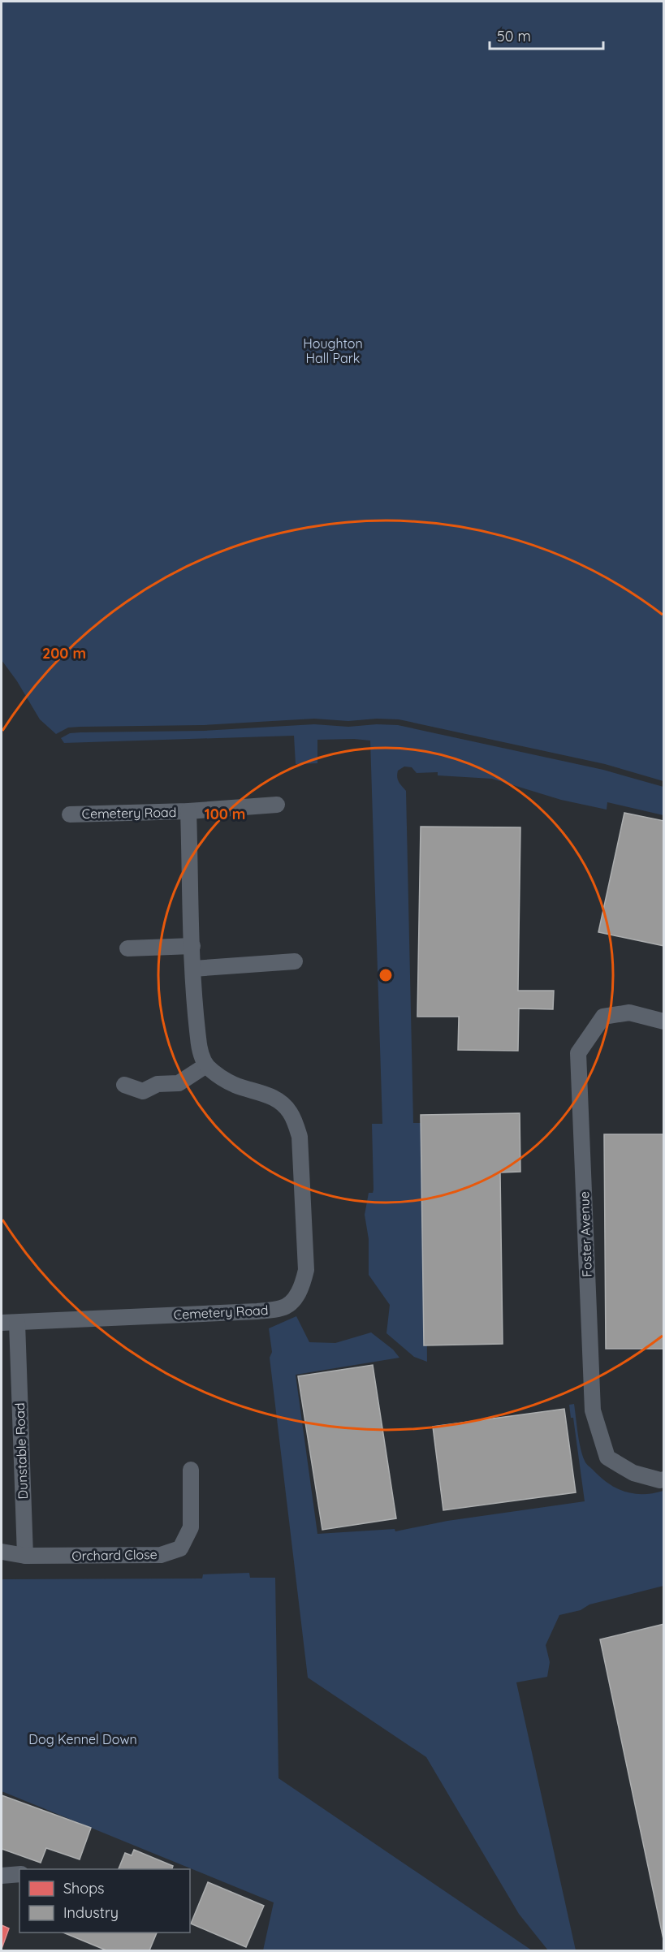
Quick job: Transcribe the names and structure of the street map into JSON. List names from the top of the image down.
{
  "streets": {
    "street": [
      "Cemetery Road",
      "Foster Avenue",
      "Dunstable Road",
      "Orchard Close"
    ]
  },
  "crossings": [
    ["Cemetery Road", "Dunstable Road"],
    ["Dunstable Road", "Orchard Close"]
  ],
  "parks": ["Houghton Hall Park", "Dog Kennel Down"],
  "legend": ["Shops", "Industry"],
  "scale_bar": "50 m",
  "rings": ["200 m", "100 m"]
}
